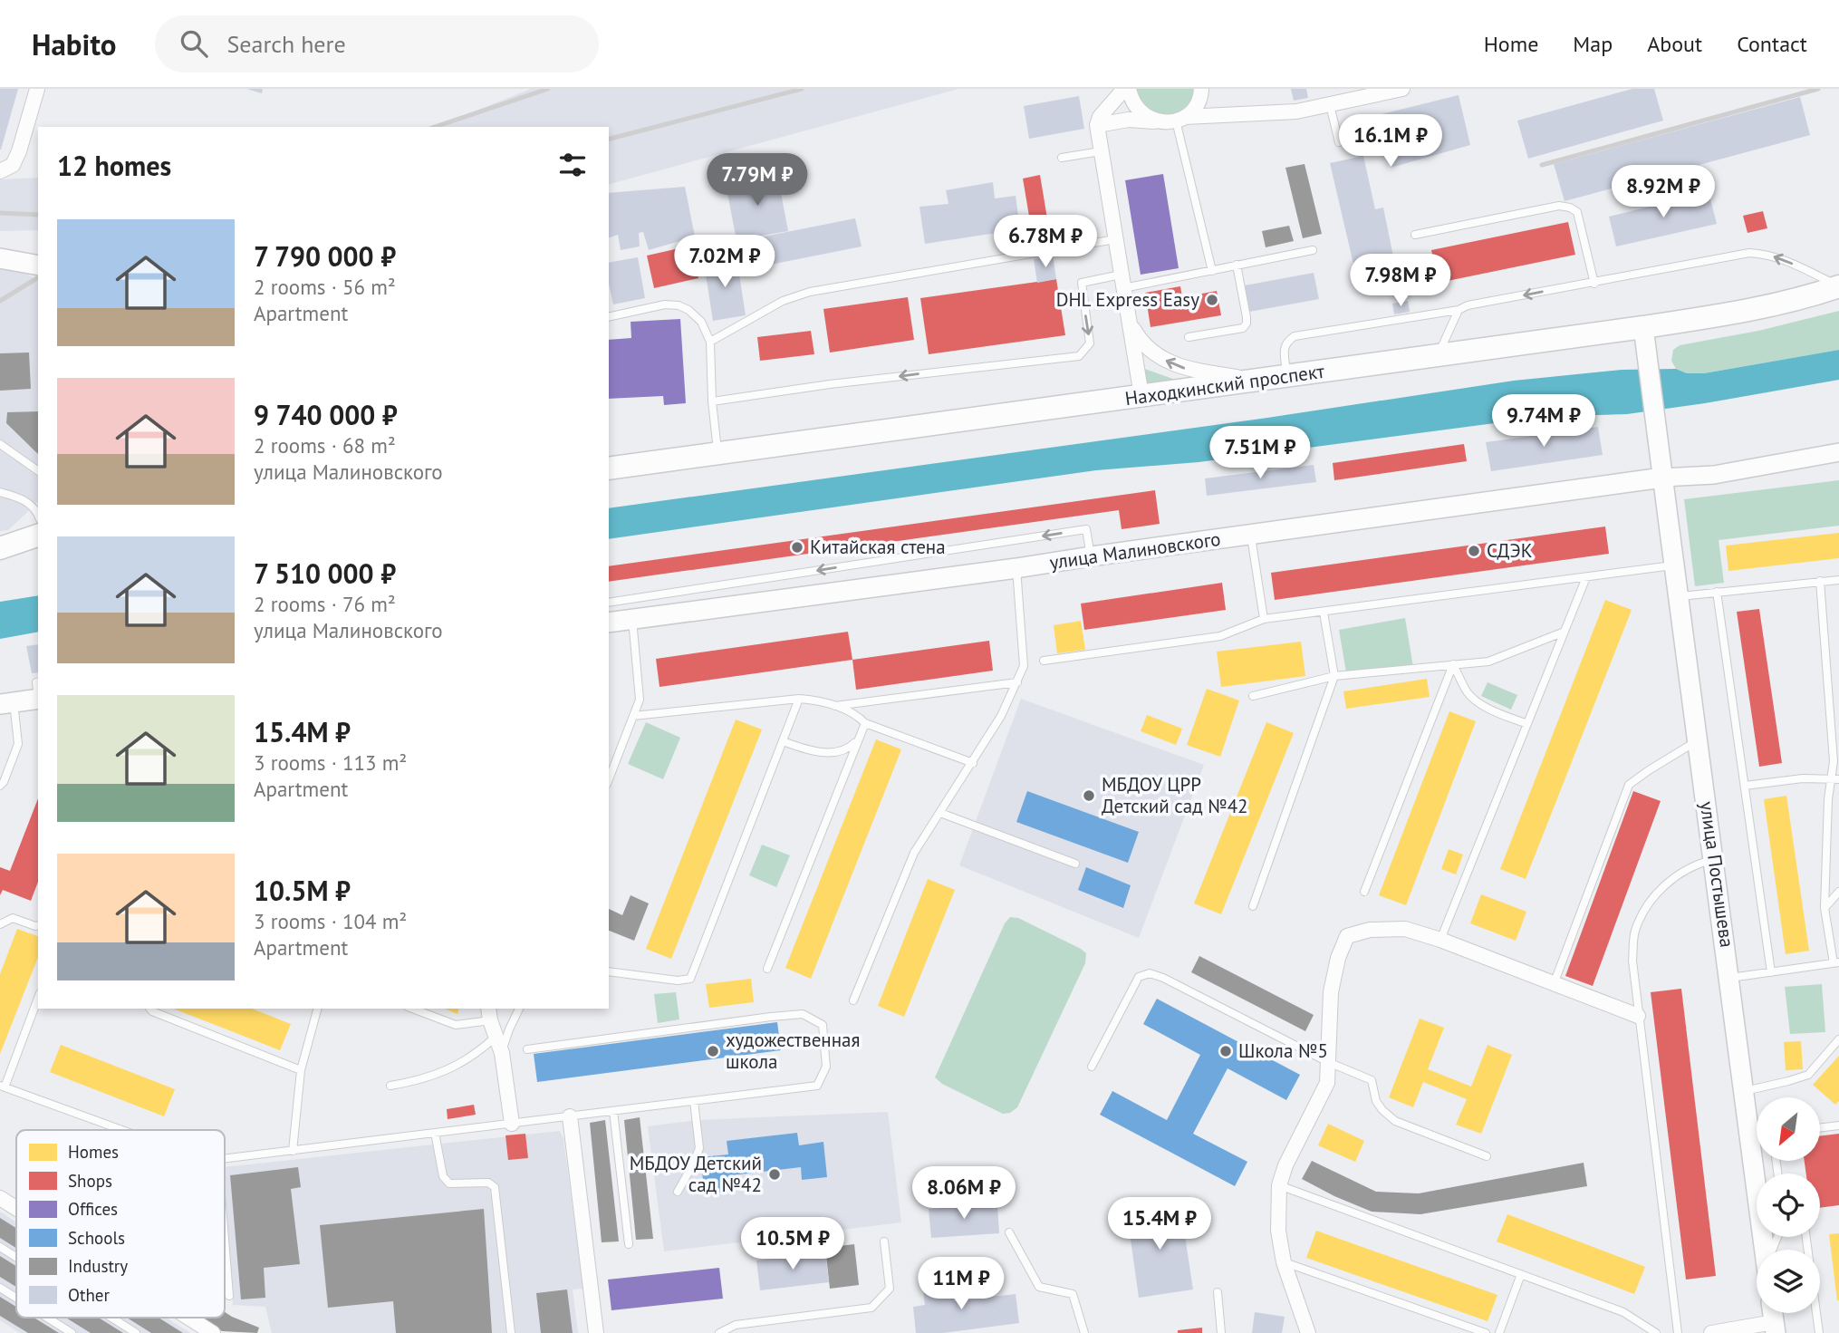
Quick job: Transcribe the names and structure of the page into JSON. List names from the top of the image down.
{
  "streets": {
    "main road": ["Находкинский проспект", "улица Малиновского", "улица Постышева"]
  },
  "crossings": [
    ["Находкинский проспект", "улица Постышева"],
    ["улица Малиновского", "улица Постышева"]
  ],
  "places": [
    "DHL Express Easy",
    "Китайская стена",
    "СДЭК",
    "МБДОУ ЦРР Детский сад №42",
    "художественная школа",
    "Школа №5",
    "МБДОУ Детский сад №42"
  ],
  "legend": [
    "Homes",
    "Shops",
    "Offices",
    "Schools",
    "Industry",
    "Other"
  ],
  "north": "bottom left",
  "page": {
    "header": "Habito",
    "search": "Search here",
    "nav": [
      "Home",
      "Map",
      "About",
      "Contact"
    ],
    "price": [
      "16.1M ₽",
      "7.79M ₽",
      "8.92M ₽",
      "6.78M ₽",
      "7.02M ₽",
      "7.98M ₽",
      "9.74M ₽",
      "7.51M ₽",
      "8.06M ₽",
      "15.4M ₽",
      "10.5M ₽",
      "11M ₽"
    ],
    "heading": "12 homes",
    "list": [
      {
        "name": "7 790 000 ₽",
        "note": "2 rooms · 56 m² · Apartment"
      },
      {
        "name": "9 740 000 ₽",
        "note": "2 rooms · 68 m² · улица Малиновского"
      },
      {
        "name": "7 510 000 ₽",
        "note": "2 rooms · 76 m² · улица Малиновского"
      },
      {
        "name": "15.4M ₽",
        "note": "3 rooms · 113 m² · Apartment"
      },
      {
        "name": "10.5M ₽",
        "note": "3 rooms · 104 m² · Apartment"
      }
    ]
  }
}
